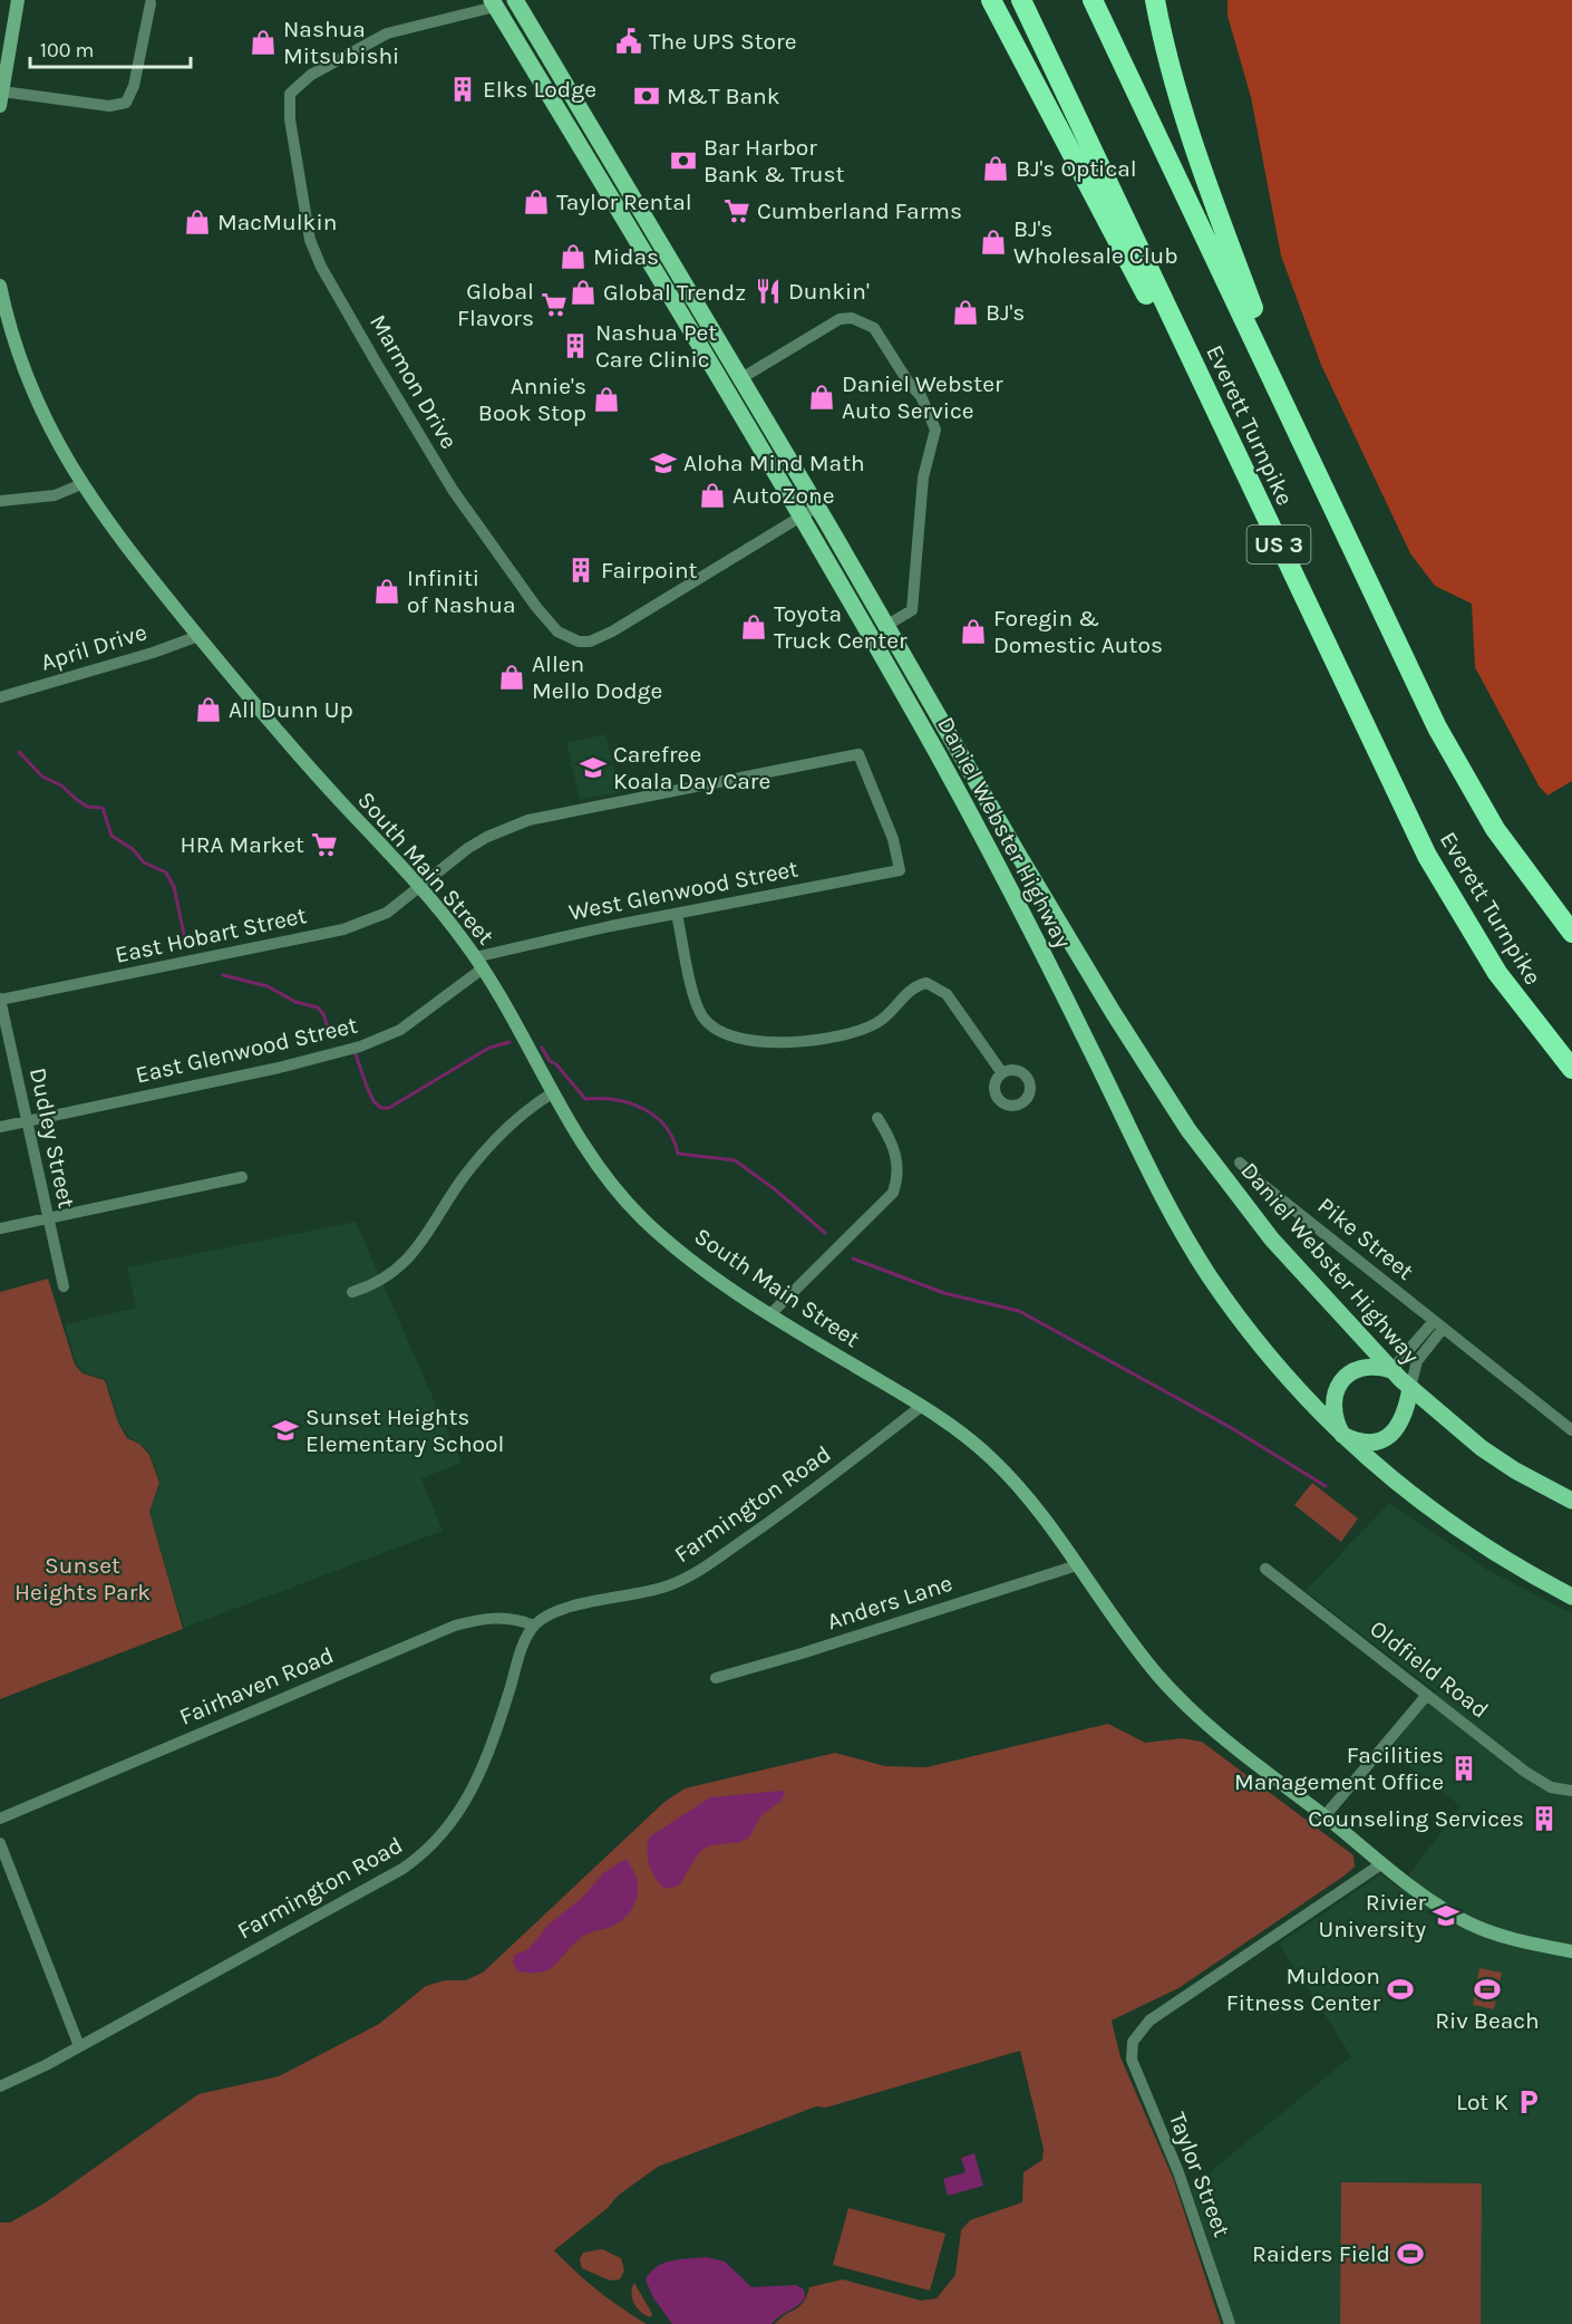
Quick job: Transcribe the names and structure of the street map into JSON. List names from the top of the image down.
{
  "streets": {
    "highway": ["Everett Turnpike", "US 3"],
    "main road": ["Daniel Webster Highway"],
    "street": [
      "Marmon Drive",
      "April Drive",
      "South Main Street",
      "West Glenwood Street",
      "East Hobart Street",
      "East Glenwood Street",
      "Dudley Street",
      "Pike Street",
      "Farmington Road",
      "Anders Lane",
      "Oldfield Road",
      "Fairhaven Road",
      "Taylor Street"
    ]
  },
  "crossings": [
    ["Marmon Drive", "Daniel Webster Highway"],
    ["April Drive", "South Main Street"],
    ["South Main Street", "West Glenwood Street"],
    ["South Main Street", "East Hobart Street"],
    ["South Main Street", "East Glenwood Street"],
    ["South Main Street", "Farmington Road"],
    ["South Main Street", "Anders Lane"],
    ["South Main Street", "Taylor Street"],
    ["West Glenwood Street", "East Hobart Street"],
    ["West Glenwood Street", "East Glenwood Street"],
    ["East Hobart Street", "Dudley Street"],
    ["East Glenwood Street", "Dudley Street"],
    ["Farmington Road", "Fairhaven Road"]
  ],
  "parks": ["Sunset Heights Park"],
  "places": {
    "public building": ["The UPS Store"],
    "shop": [
      "Nashua Mitsubishi",
      "BJ's Optical",
      "Taylor Rental",
      "MacMulkin",
      "BJ's Wholesale Club",
      "Midas",
      "Global Trendz",
      "BJ's",
      "Daniel Webster Auto Service",
      "Annie's Book Stop",
      "AutoZone",
      "Infiniti of Nashua",
      "Toyota Truck Center",
      "Foregin & Domestic Autos",
      "Allen Mello Dodge",
      "All Dunn Up"
    ],
    "building": [
      "Elks Lodge",
      "Nashua Pet Care Clinic",
      "Fairpoint",
      "Facilities Management Office",
      "Counseling Services"
    ],
    "bank": ["M&T Bank", "Bar Harbor Bank & Trust"],
    "supermarket": ["Cumberland Farms", "Global Flavors", "HRA Market"],
    "restaurant": ["Dunkin'"],
    "school or university": [
      "Aloha Mind Math",
      "Carefree Koala Day Care",
      "Sunset Heights Elementary School",
      "Rivier University"
    ],
    "sports": ["Muldoon Fitness Center", "Riv Beach", "Raiders Field"],
    "parking": ["Lot K"]
  },
  "scale_bar": "100 m"
}
